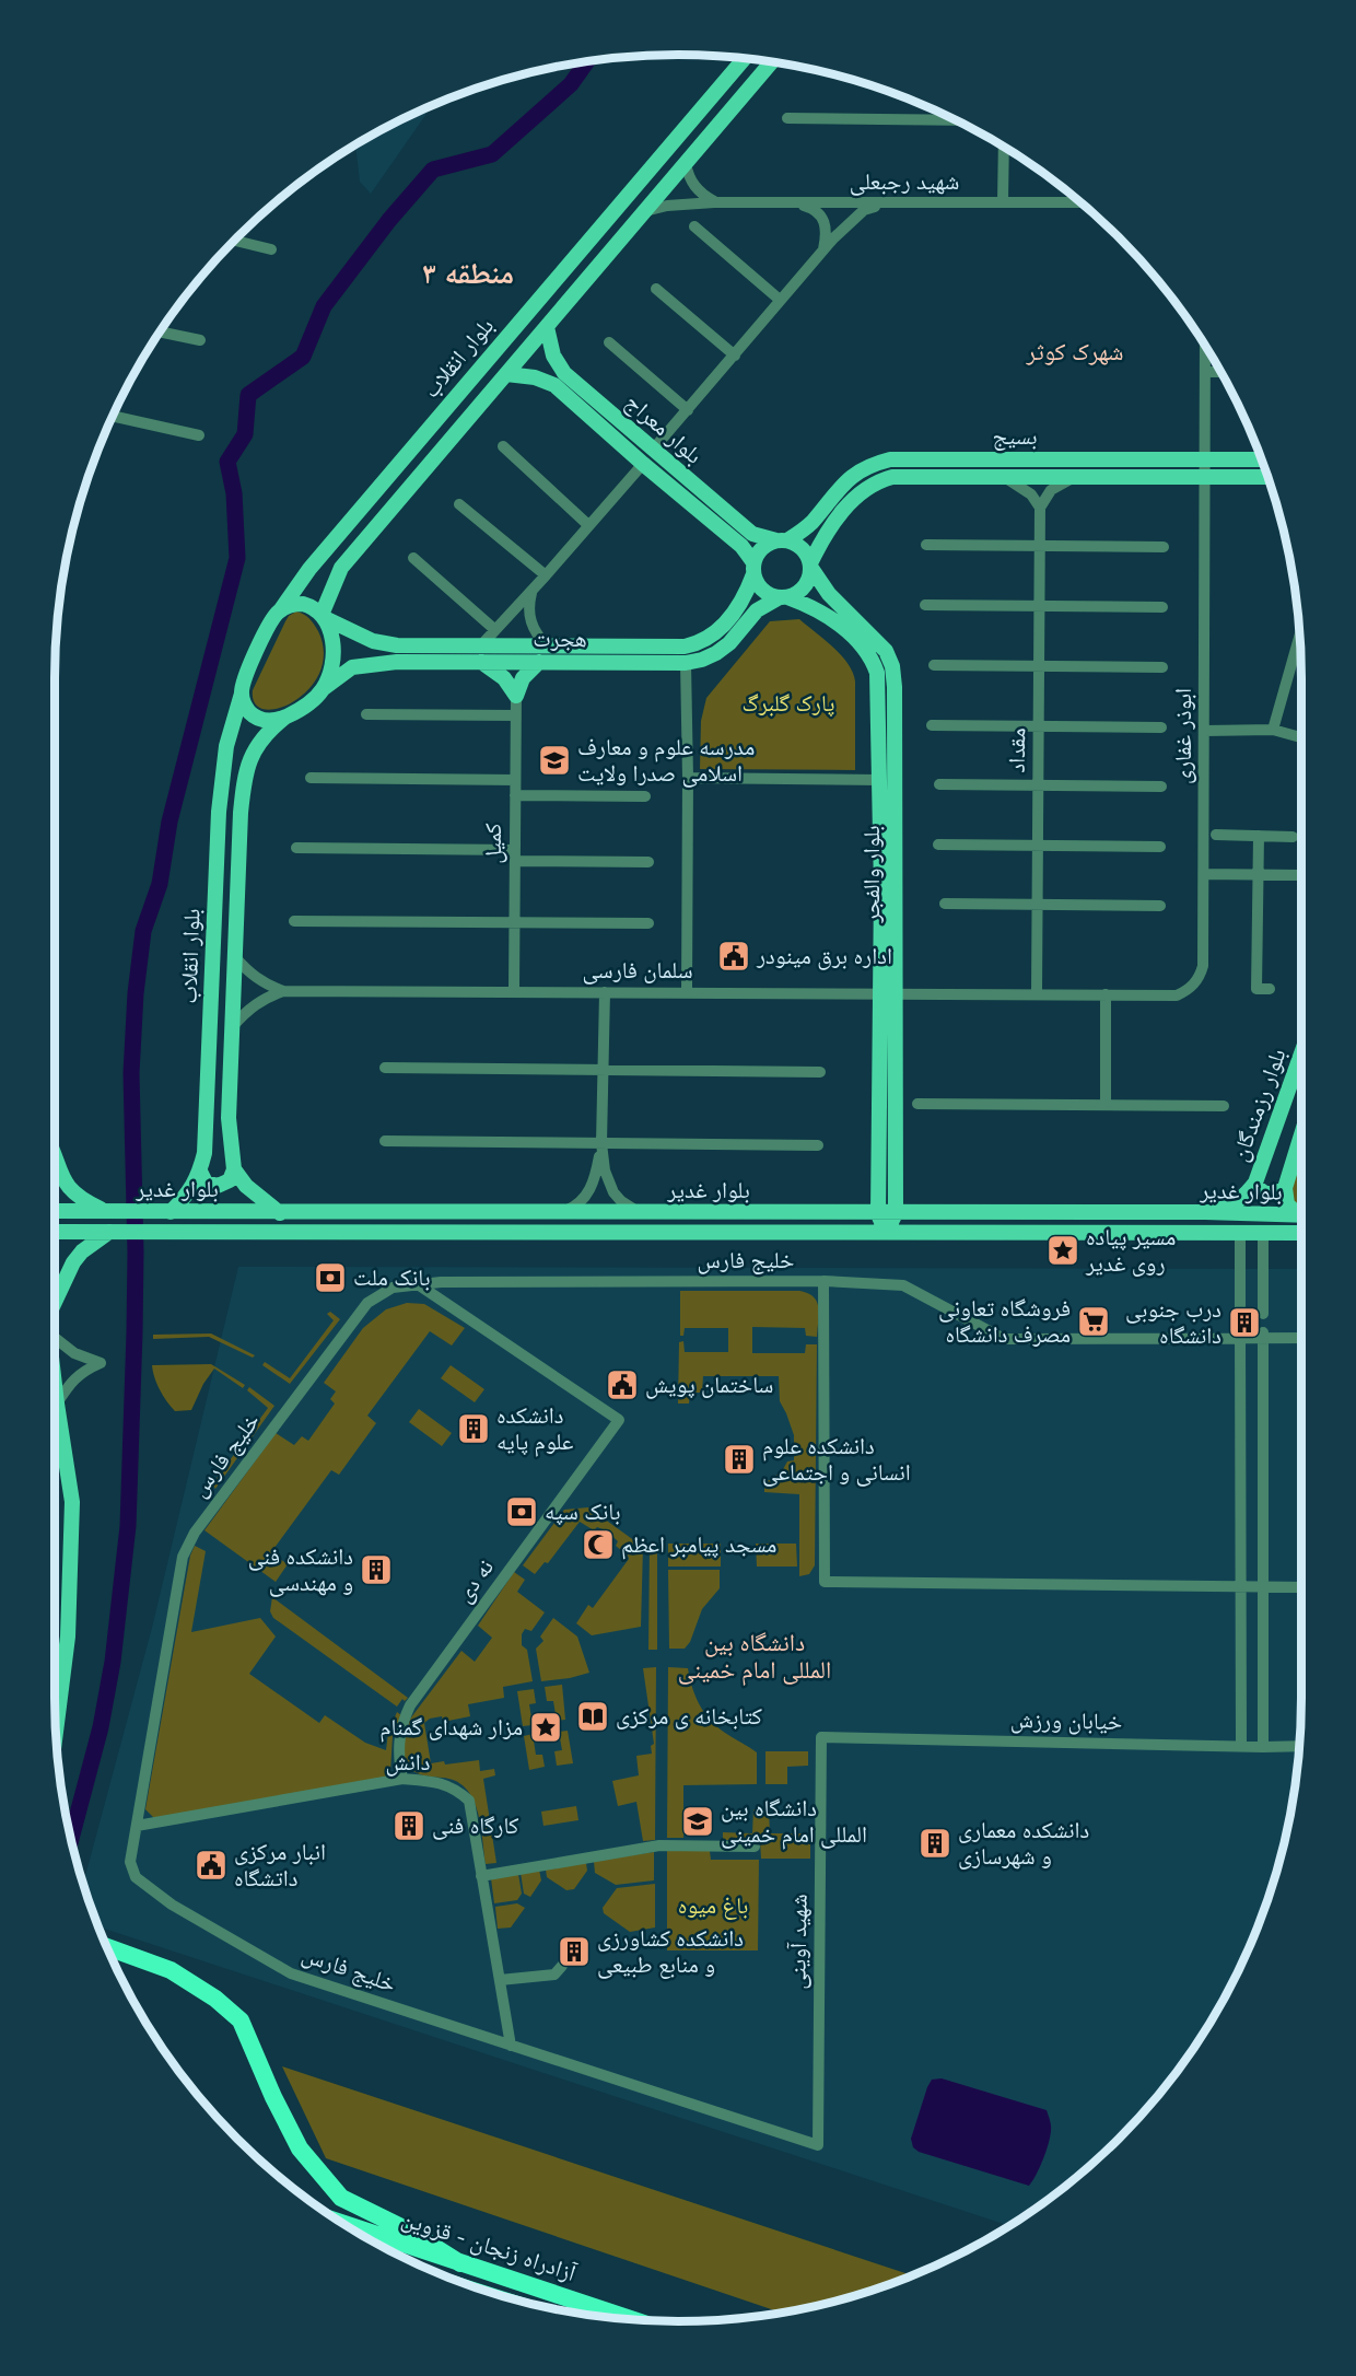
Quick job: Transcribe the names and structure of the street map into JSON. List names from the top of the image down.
{
  "streets": {
    "highway": ["آزادراه زنجان - قزوین"],
    "main road": [
      "بلوار انقلاب",
      "بلوار معراج",
      "بسیج",
      "هجرت",
      "بلوار والفجر",
      "بلوار رزمندگان",
      "بلوار غدیر"
    ],
    "street": [
      "شهید رجبعلی",
      "ابوذر غفاری",
      "مقداد",
      "کمیل",
      "سلمان فارسی",
      "خلیج فارس",
      "نه دی",
      "خیابان ورزش",
      "دانش",
      "شهید آوینی"
    ]
  },
  "crossings": [
    ["شهید رجبعلی", "بلوار انقلاب"],
    ["بلوار انقلاب", "بلوار معراج"],
    ["بلوار انقلاب", "هجرت"],
    ["بلوار انقلاب", "سلمان فارسی"],
    ["بلوار انقلاب", "بلوار غدیر"],
    ["بلوار معراج", "بسیج"],
    ["بلوار معراج", "هجرت"],
    ["بلوار معراج", "بلوار والفجر"],
    ["بسیج", "هجرت"],
    ["بسیج", "ابوذر غفاری"],
    ["بسیج", "بلوار والفجر"],
    ["هجرت", "بلوار والفجر"],
    ["ابوذر غفاری", "سلمان فارسی"],
    ["مقداد", "سلمان فارسی"],
    ["کمیل", "سلمان فارسی"],
    ["بلوار والفجر", "سلمان فارسی"],
    ["بلوار والفجر", "بلوار غدیر"],
    ["بلوار رزمندگان", "بلوار غدیر"],
    ["خلیج فارس", "نه دی"],
    ["خلیج فارس", "دانش"],
    ["خلیج فارس", "شهید آوینی"],
    ["نه دی", "دانش"],
    ["خیابان ورزش", "شهید آوینی"]
  ],
  "districts": ["منطقه ۳", "شهرک کوثر", "دانشگاه بین المللی امام خمینی"],
  "parks": ["پارک گلبرگ", "باغ میوه"],
  "places": {
    "school or university": ["مدرسه علوم و معارف اسلامی صدرا ولایت", "دانشگاه بین المللی امام خمینی"],
    "public building": ["اداره برق مینودر", "ساختمان پویش", "انبار مرکزی داتشگاه"],
    "place": ["مسیر پیاده روی غدیر", "مزار شهدای گمنام"],
    "bank": ["بانک ملت", "بانک سپه"],
    "supermarket": ["فروشگاه تعاونی مصرف دانشگاه"],
    "building": [
      "درب جنوبی دانشگاه",
      "دانشکده علوم پایه",
      "دانشکده علوم انسانی و اجتماعی",
      "دانشکده فنی و مهندسی",
      "کارگاه فنی",
      "دانشکده معماری و شهرسازی",
      "دانشکده کشاورزی و منابع طبیعی"
    ],
    "mosque": ["مسجد پیامبر اعظم"],
    "library": ["کتابخانه ی مرکزی"]
  }
}
